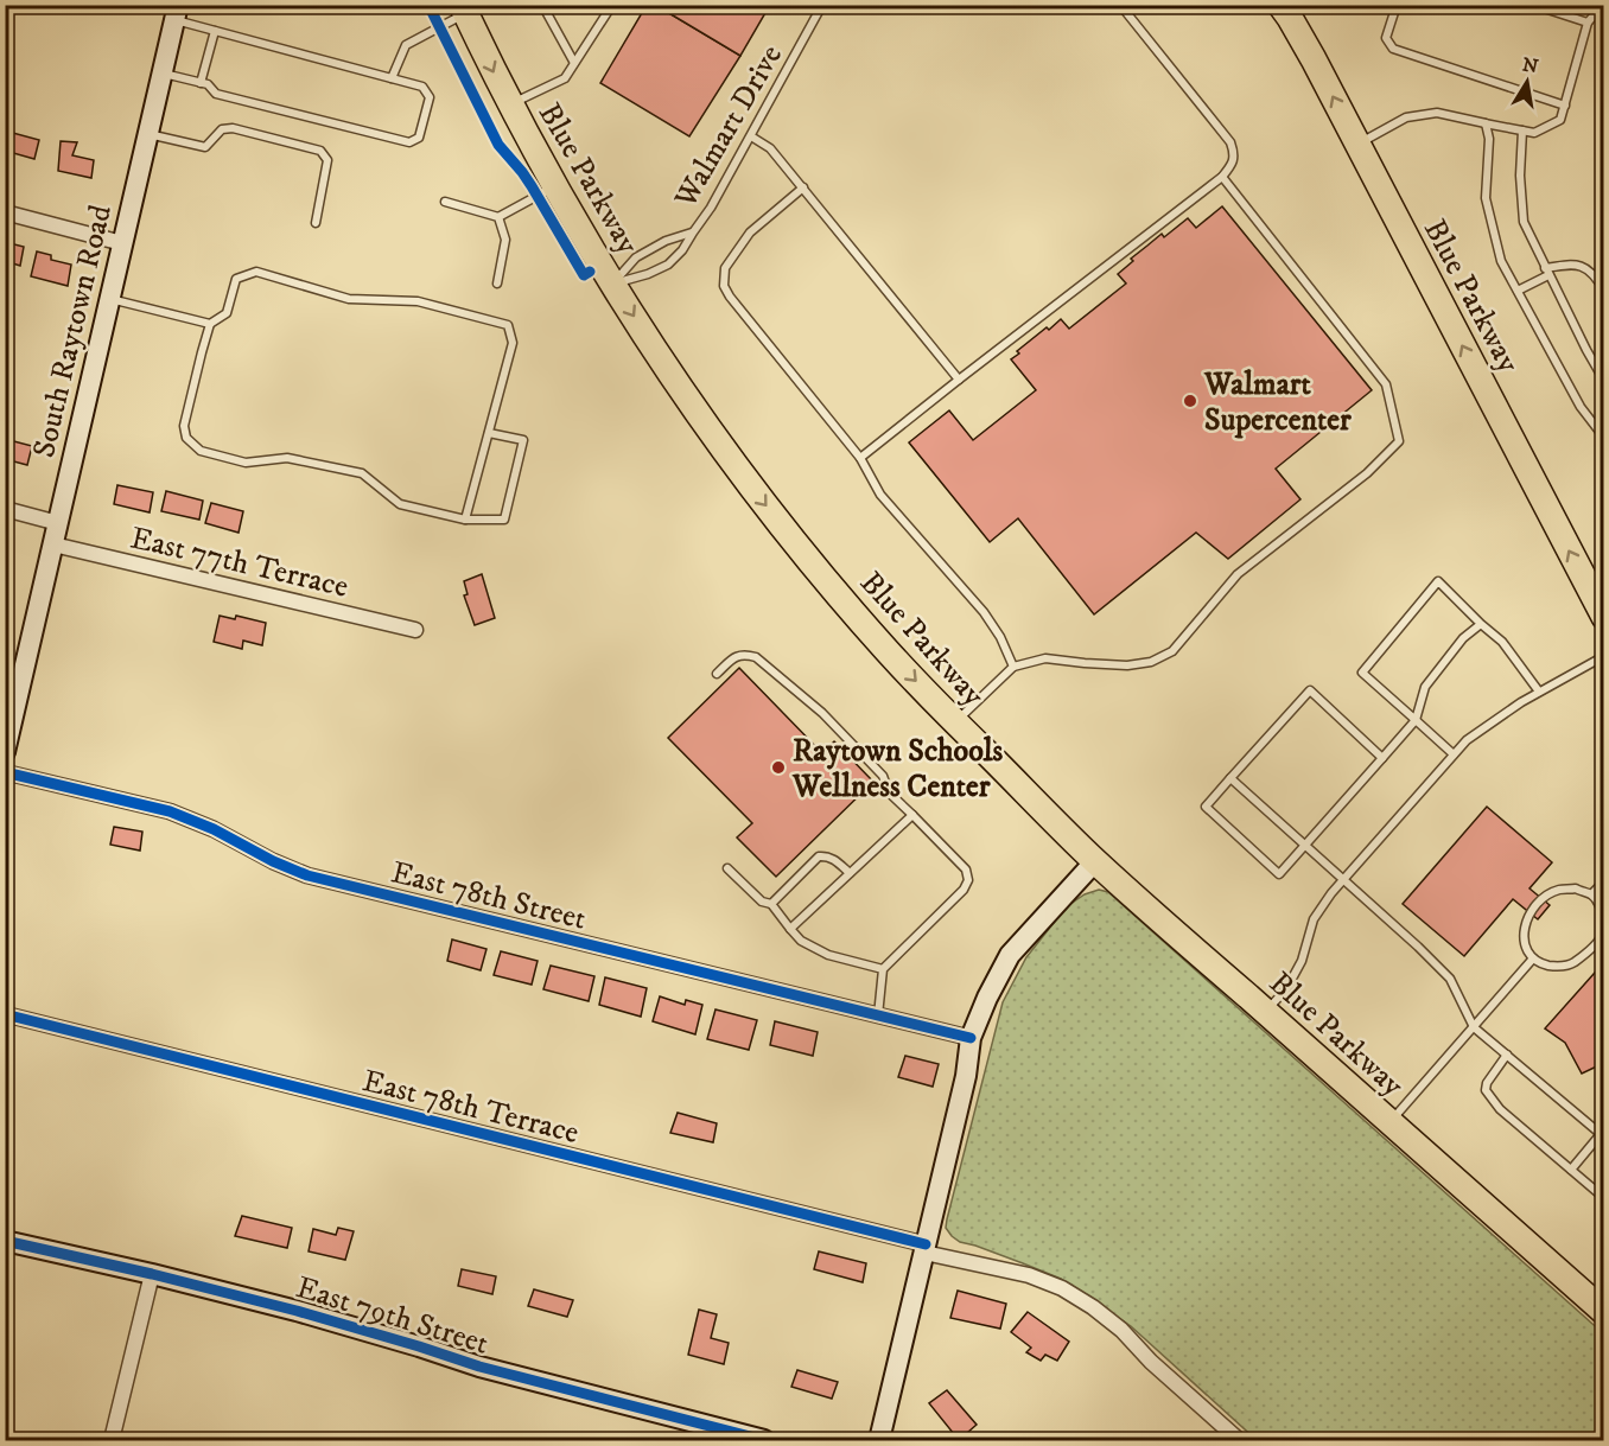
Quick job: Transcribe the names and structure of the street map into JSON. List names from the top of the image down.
{
  "streets": {
    "highway": ["Blue Parkway"],
    "street": [
      "South Raytown Road",
      "East 77th Terrace",
      "East 78th Street",
      "East 78th Terrace",
      "East 79th Street"
    ],
    "lane": ["Walmart Drive"]
  },
  "crossings": [
    ["Walmart Drive", "Blue Parkway"],
    ["South Raytown Road", "East 77th Terrace"]
  ],
  "places": ["Walmart Supercenter", "Raytown Schools Wellness Center"],
  "north": "top"
}
